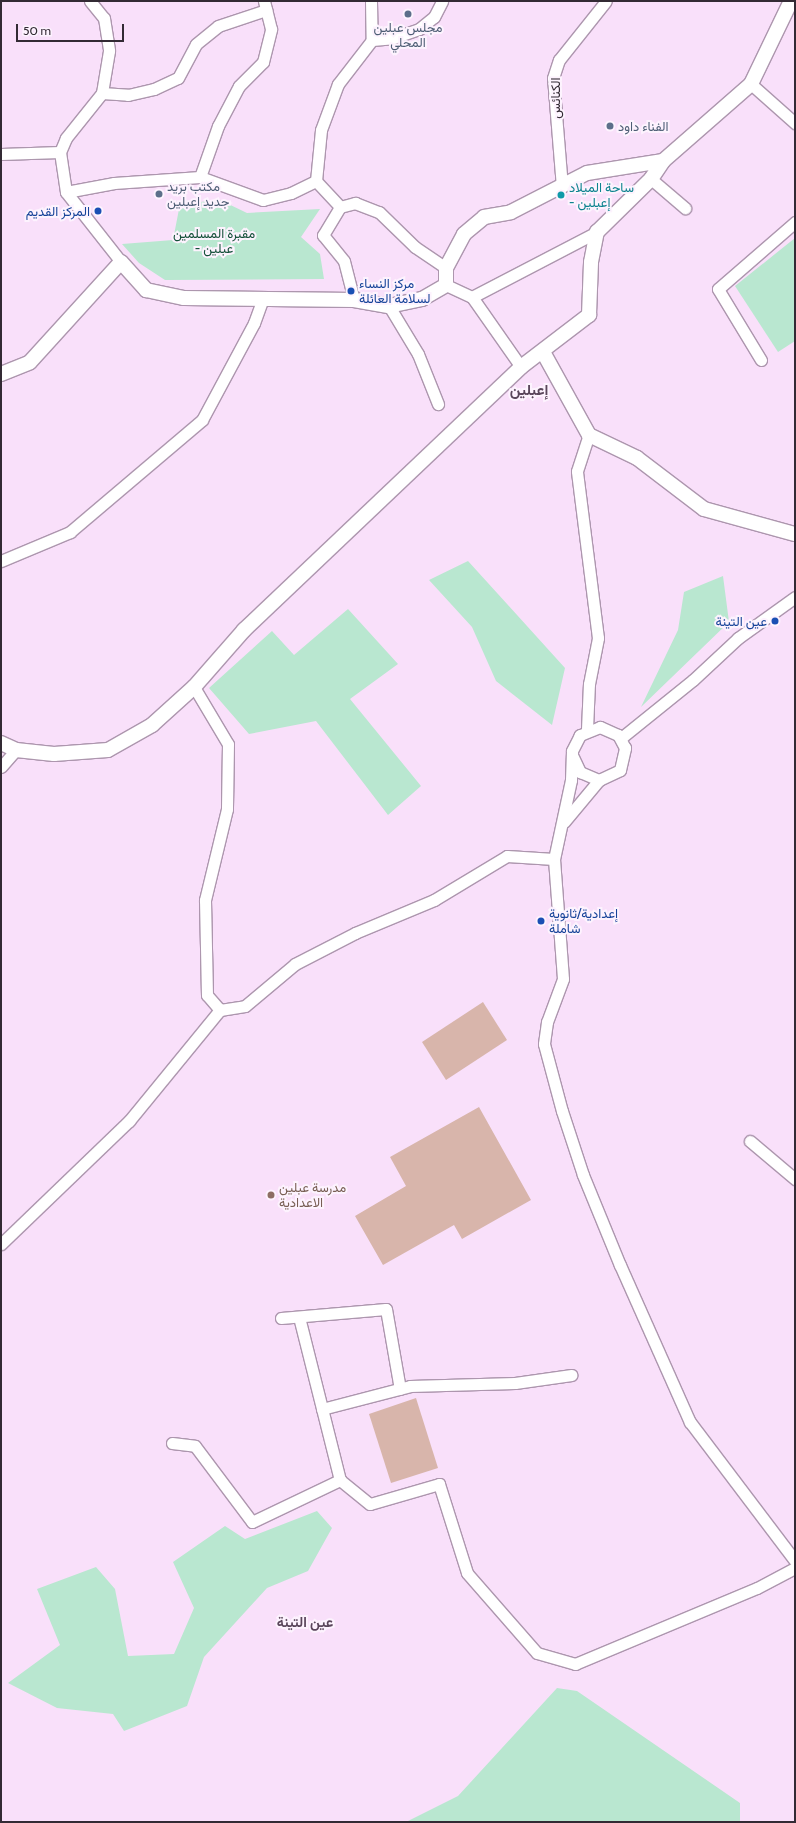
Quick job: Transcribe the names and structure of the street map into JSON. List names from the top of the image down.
{
  "streets": {
    "street": ["الكنائس"]
  },
  "districts": ["إعبلين", "عين التينة"],
  "parks": ["مقبرة المسلمين - عبلين"],
  "places": [
    "مجلس عبلين المحلي",
    "الفناء داود",
    "مكتب بريد جديد إعبلين",
    "ساحة الميلاد - إعبلين",
    "المركز القديم",
    "مركز النساء لسلامة العائلة",
    "عين التينة",
    "إعدادية/ثانوية شاملة",
    "مدرسة عبلين الاعدادية"
  ],
  "scale_bar": "50 m"
}
